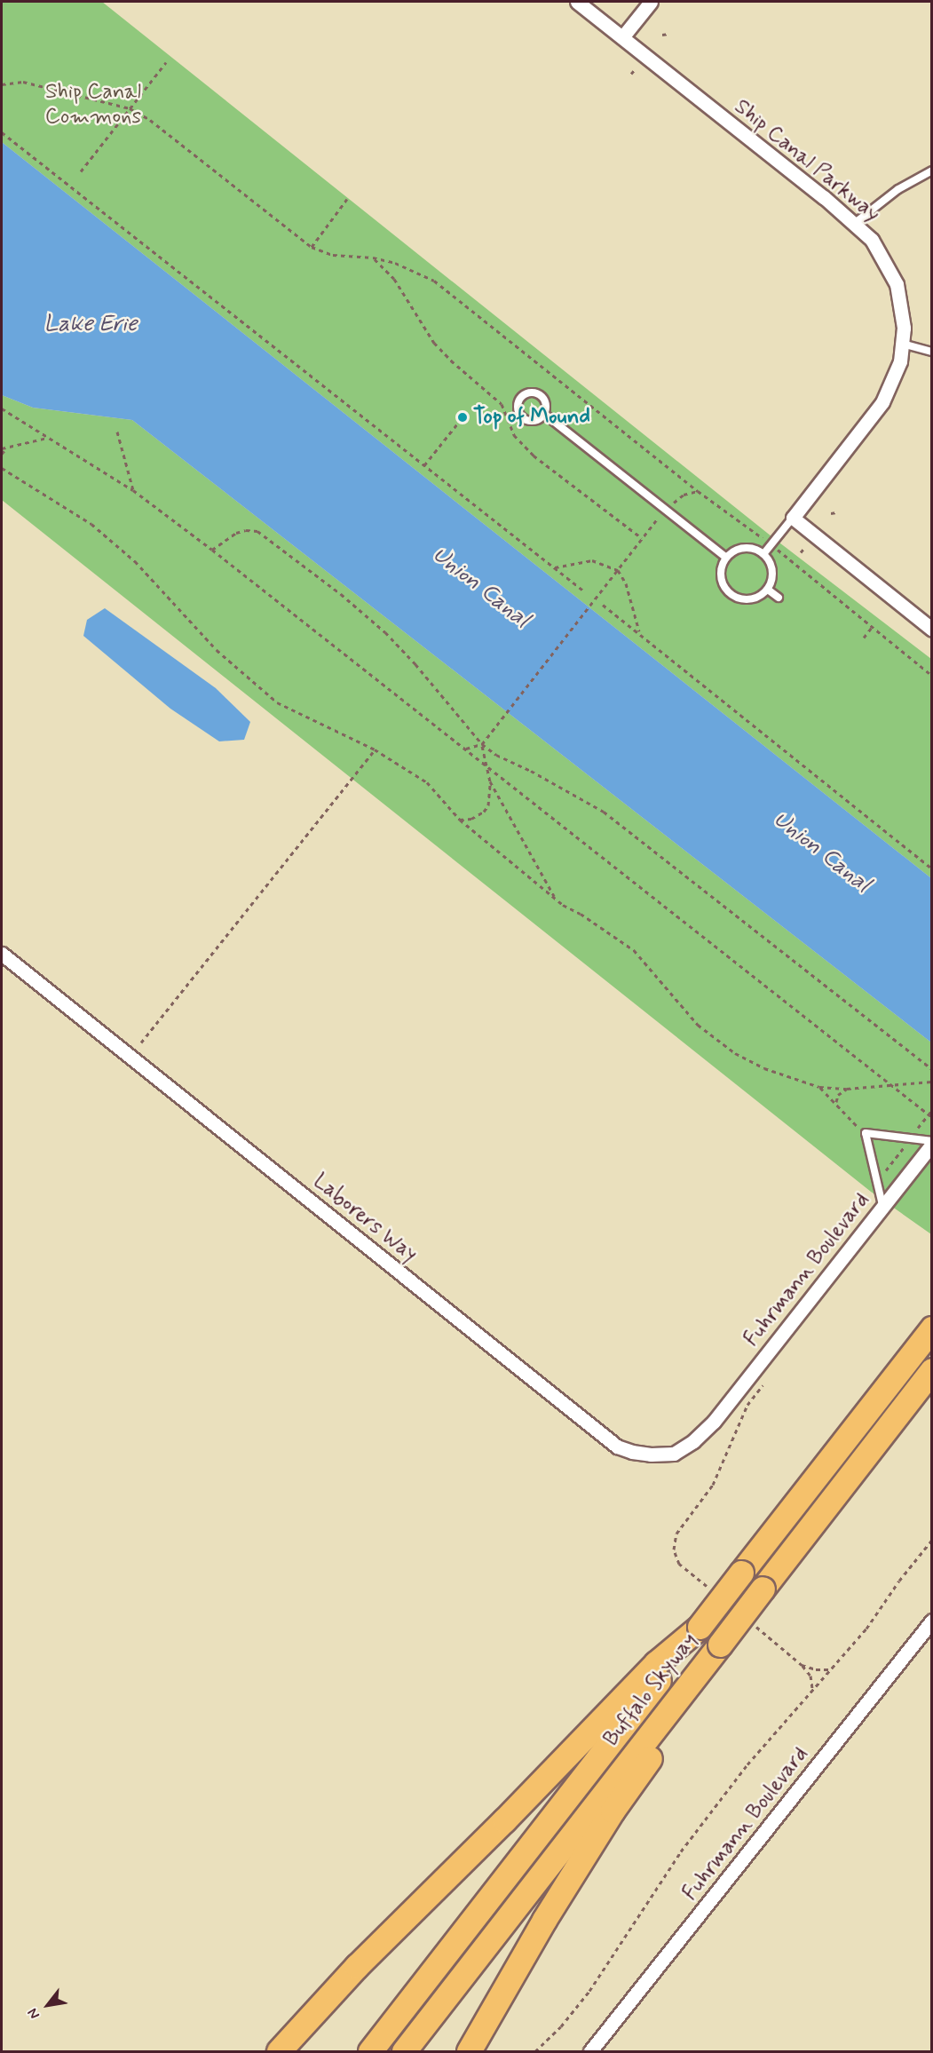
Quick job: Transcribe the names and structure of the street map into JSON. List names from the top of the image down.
{
  "streets": {
    "highway": ["Buffalo Skyway"],
    "street": ["Ship Canal Parkway", "Laborers Way", "Fuhrmann Boulevard"]
  },
  "crossings": [
    ["Laborers Way", "Fuhrmann Boulevard"]
  ],
  "water": ["Lake Erie", "Union Canal"],
  "parks": ["Ship Canal Commons"],
  "places": ["Top of Mound"],
  "north": "bottom left"
}
